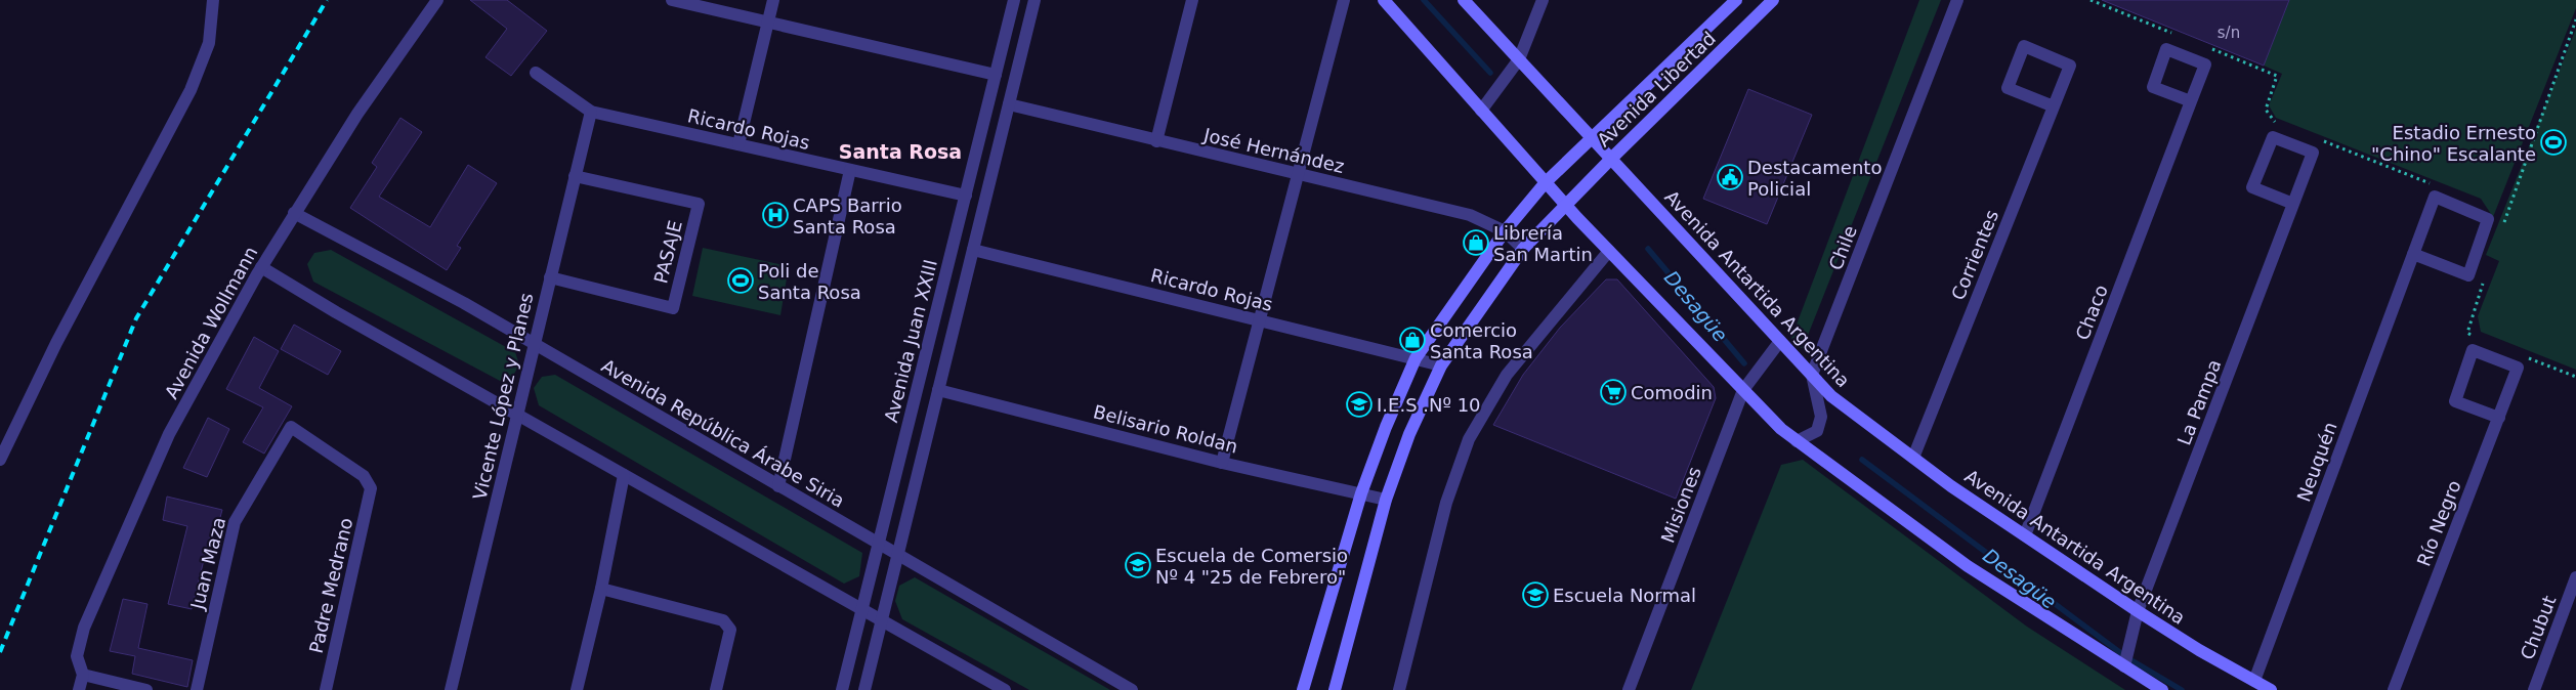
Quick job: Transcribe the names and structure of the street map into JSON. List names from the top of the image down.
{
  "streets": {
    "street": [
      "Avenida Libertad",
      "Ricardo Rojas",
      "José Hernández",
      "Chile",
      "PASAJE",
      "Corrientes",
      "Avenida Antartida Argentina",
      "Chaco",
      "Avenida Wollmann",
      "Avenida Juan XXIII",
      "Vicente López y Planes",
      "La Pampa",
      "Belisario Roldan",
      "Avenida República Árabe Siria",
      "Neuquén",
      "Misiones",
      "Río Negro",
      "Juan Maza",
      "Padre Medrano",
      "Chubut"
    ]
  },
  "crossings": [
    ["Avenida Libertad", "Ricardo Rojas"],
    ["Avenida Libertad", "José Hernández"],
    ["Avenida Libertad", "Avenida Antartida Argentina"],
    ["Avenida Libertad", "Belisario Roldan"],
    ["Ricardo Rojas", "Avenida Juan XXIII"],
    ["Ricardo Rojas", "Vicente López y Planes"],
    ["Chile", "Avenida Antartida Argentina"],
    ["PASAJE", "Vicente López y Planes"],
    ["Corrientes", "Avenida Antartida Argentina"],
    ["Avenida Antartida Argentina", "Chaco"],
    ["Avenida Antartida Argentina", "La Pampa"],
    ["Avenida Antartida Argentina", "Neuquén"],
    ["Avenida Antartida Argentina", "Misiones"],
    ["Avenida Wollmann", "Avenida República Árabe Siria"],
    ["Avenida Juan XXIII", "Avenida República Árabe Siria"],
    ["Vicente López y Planes", "Avenida República Árabe Siria"],
    ["Juan Maza", "Padre Medrano"]
  ],
  "districts": ["Santa Rosa"],
  "water": ["Desagüe"],
  "places": {
    "sports": ["Estadio Ernesto \"Chino\" Escalante", "Poli de Santa Rosa"],
    "public building": ["Destacamento Policial"],
    "hospital": ["CAPS Barrio Santa Rosa"],
    "shop": ["Librería San Martin", "Comercio Santa Rosa"],
    "supermarket": ["Comodin"],
    "school or university": ["I.E.S .Nº 10", "Escuela de Comersio Nº 4 \"25 de Febrero\"", "Escuela Normal"]
  },
  "house_numbers": ["s/n"]
}
